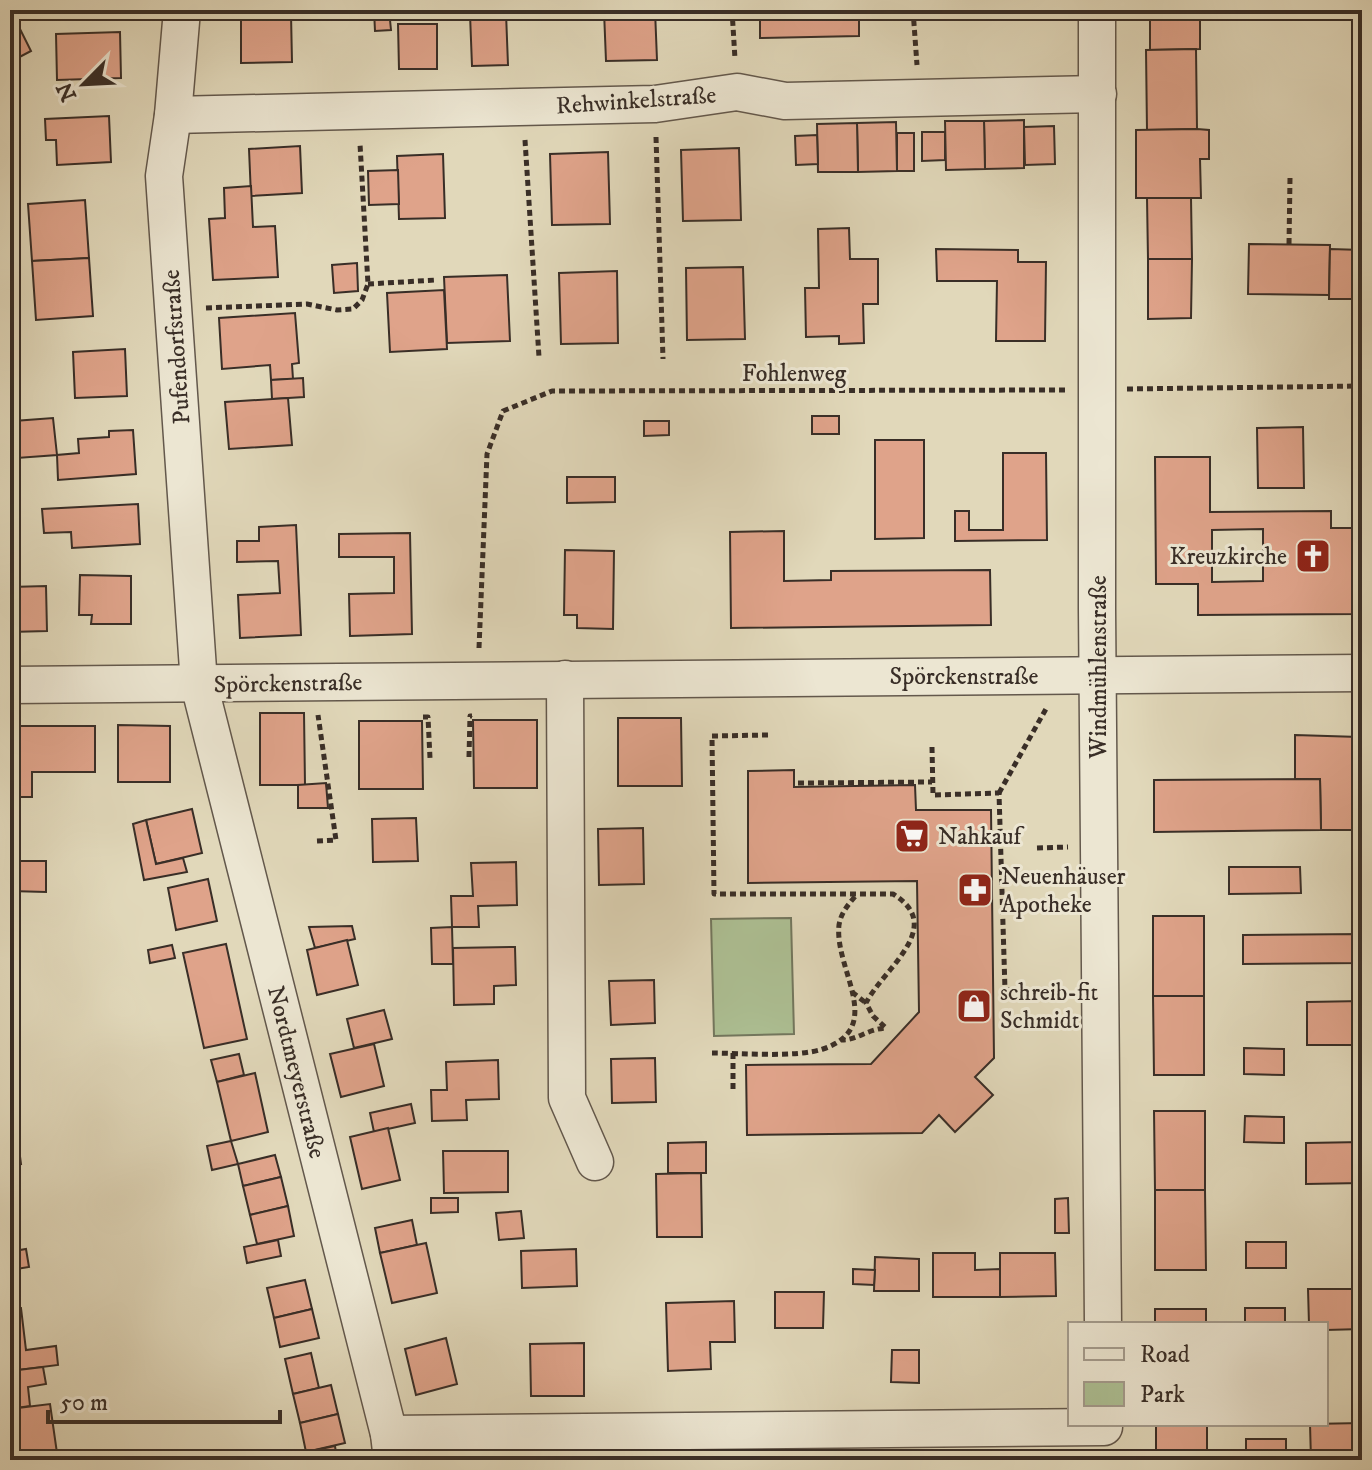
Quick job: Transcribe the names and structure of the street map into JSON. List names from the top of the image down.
{
  "streets": {
    "street": [
      "Rehwinkelstraße",
      "Pufendorfstraße",
      "Windmühlenstraße",
      "Spörckenstraße",
      "Nordtmeyerstraße"
    ],
    "path": ["Fohlenweg"]
  },
  "crossings": [
    ["Rehwinkelstraße", "Pufendorfstraße"],
    ["Rehwinkelstraße", "Windmühlenstraße"],
    ["Pufendorfstraße", "Spörckenstraße"],
    ["Pufendorfstraße", "Nordtmeyerstraße"],
    ["Fohlenweg", "Windmühlenstraße"],
    ["Fohlenweg", "Spörckenstraße"],
    ["Windmühlenstraße", "Spörckenstraße"],
    ["Spörckenstraße", "Nordtmeyerstraße"]
  ],
  "places": {
    "church": ["Kreuzkirche"],
    "supermarket": ["Nahkauf"],
    "pharmacy": ["Neuenhäuser Apotheke"],
    "shop": ["schreib-fit Schmidt"]
  },
  "legend": ["Road", "Park"],
  "scale_bar": "50 m",
  "north": "bottom left"
}
